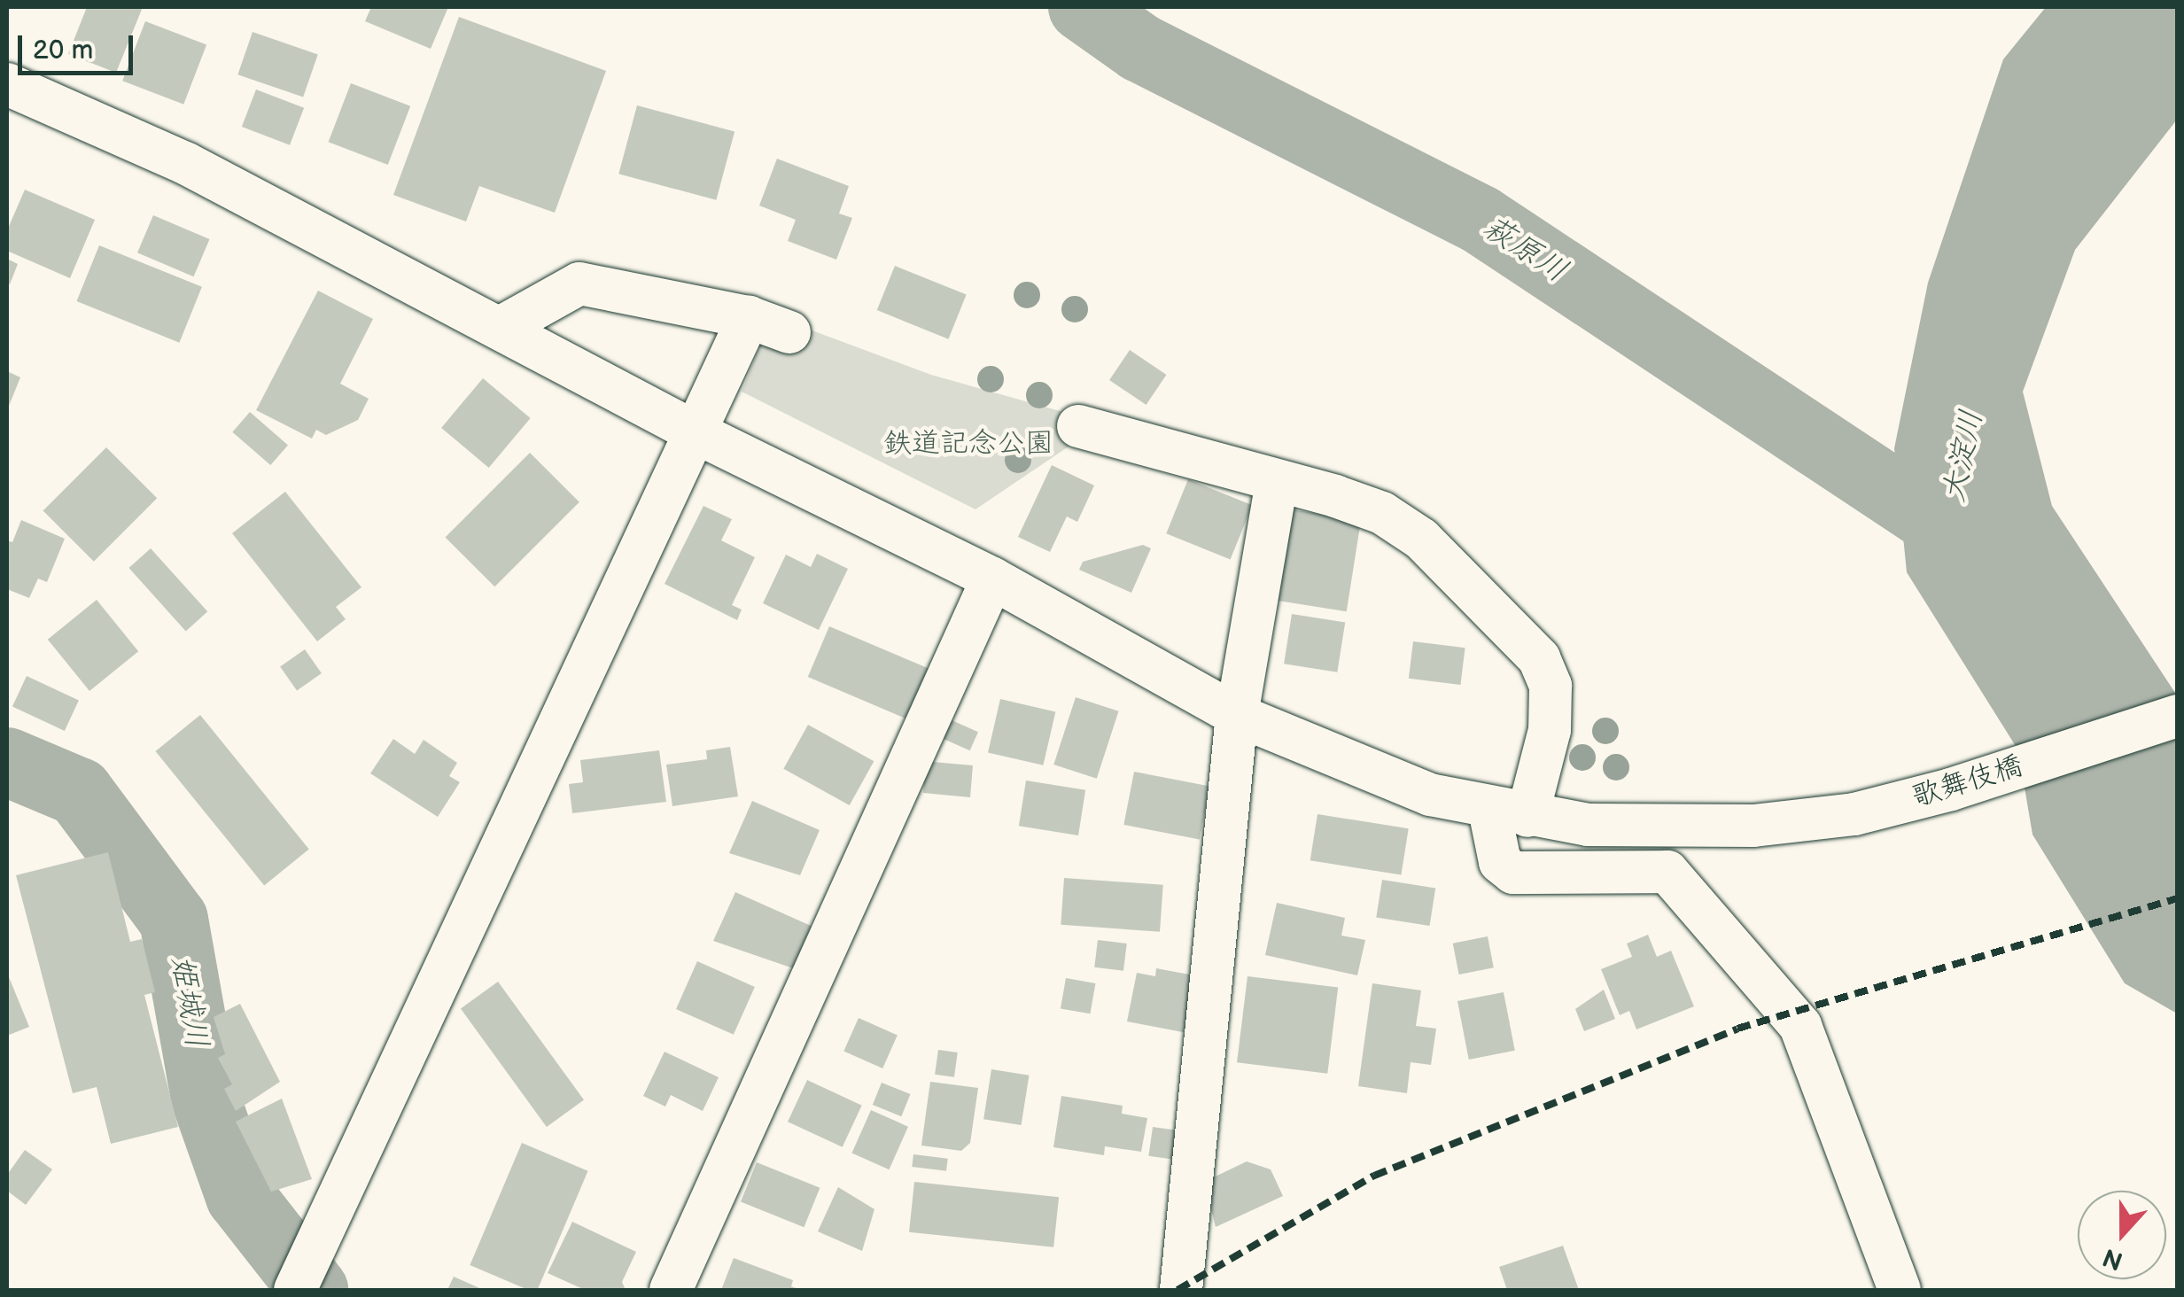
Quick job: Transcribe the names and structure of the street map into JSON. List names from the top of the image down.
{
  "streets": {
    "street": ["歌舞伎橋"]
  },
  "water": ["萩原川", "大淀川", "姫城川"],
  "parks": ["鉄道記念公園"],
  "scale_bar": "20 m",
  "north": "bottom"
}
